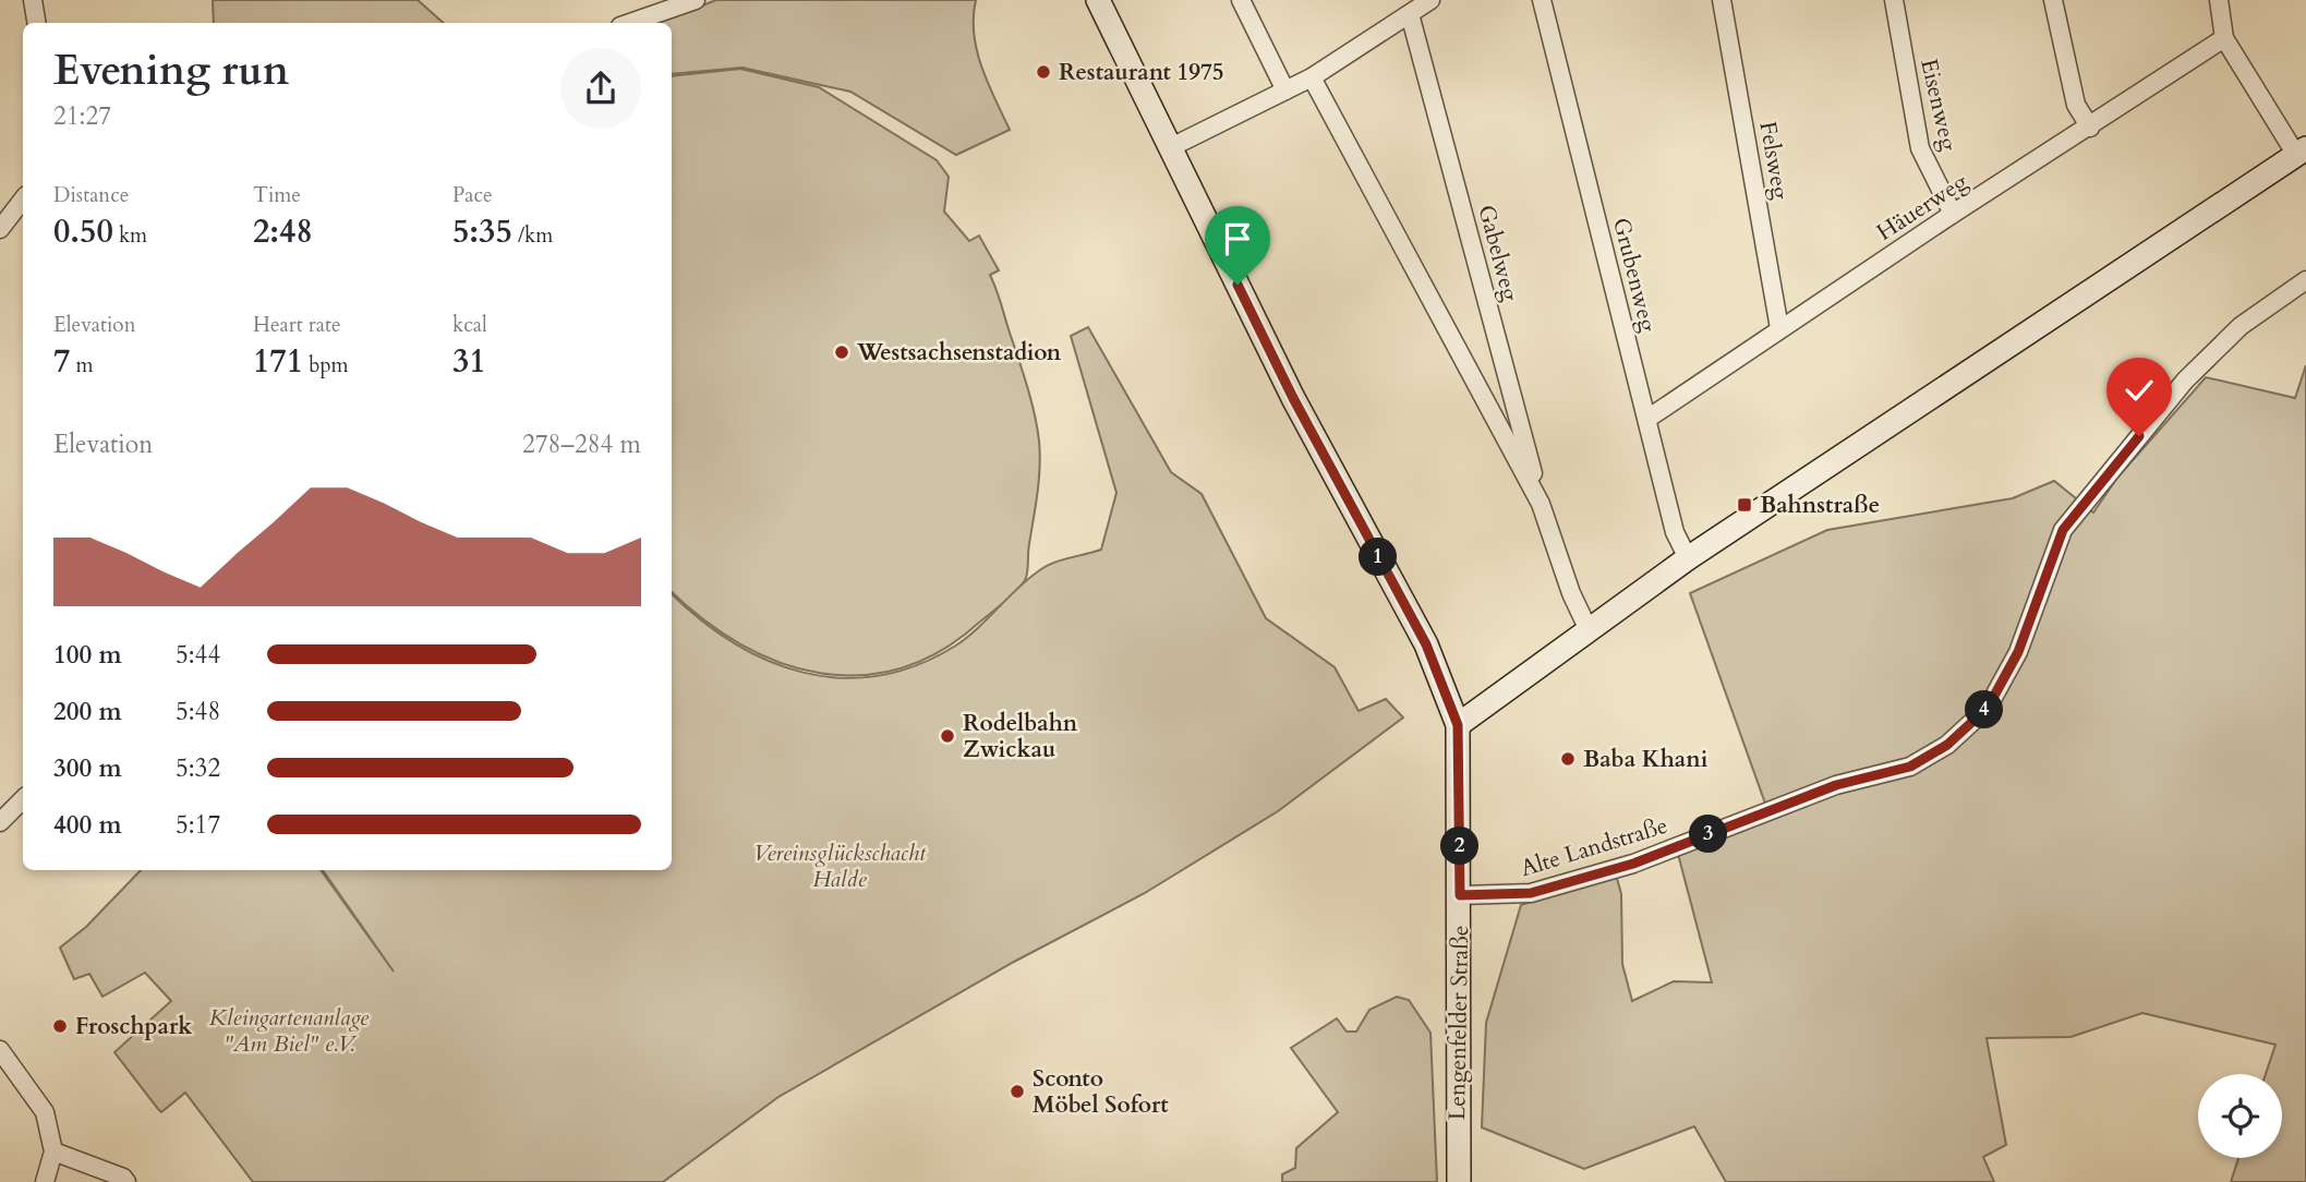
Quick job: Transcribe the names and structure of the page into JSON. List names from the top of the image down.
{
  "streets": {
    "main road": ["Lengenfelder Straße"],
    "street": [
      "Eisenweg",
      "Felsweg",
      "Häuerweg",
      "Gabelweg",
      "Grubenweg",
      "Alte Landstraße"
    ]
  },
  "crossings": [
    ["Eisenweg", "Häuerweg"],
    ["Felsweg", "Häuerweg"],
    ["Häuerweg", "Grubenweg"],
    ["Alte Landstraße", "Lengenfelder Straße"]
  ],
  "parks": ["Vereinsglückschacht Halde", "Kleingartenanlage \"Am Biel\" e.V."],
  "places": {
    "other": [
      "Restaurant 1975",
      "Westsachsenstadion",
      "Rodelbahn Zwickau",
      "Baba Khani",
      "Froschpark",
      "Sconto Möbel Sofort"
    ],
    "transit": ["Bahnstraße"]
  },
  "page": {
    "heading": ["Evening run", "21:27"],
    "stats": [
      ["Distance", "0.50 km"],
      ["Time", "2:48"],
      ["Pace", "5:35 /km"],
      ["Elevation", "7 m"],
      ["Heart rate", "171 bpm"],
      ["kcal", "31"]
    ],
    "chart": ["Elevation", "278–284 m"],
    "pins": [
      "1",
      "4",
      "3",
      "2"
    ],
    "list": [
      {
        "name": "100 m",
        "note": "5:44"
      },
      {
        "name": "200 m",
        "note": "5:48"
      },
      {
        "name": "300 m",
        "note": "5:32"
      },
      {
        "name": "400 m",
        "note": "5:17"
      }
    ]
  }
}
